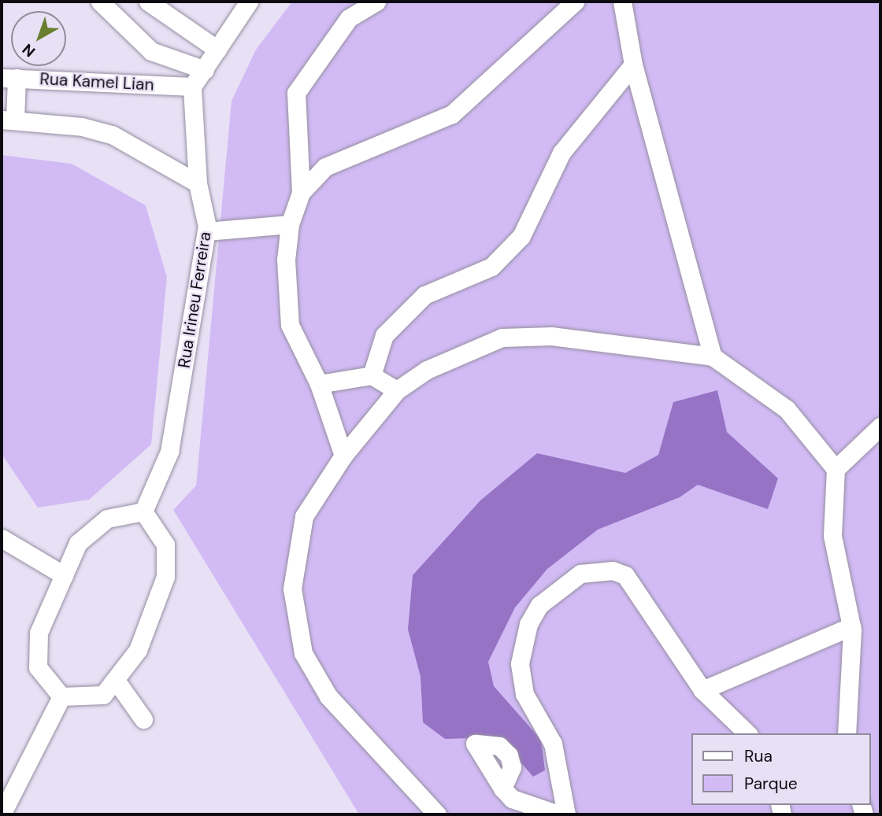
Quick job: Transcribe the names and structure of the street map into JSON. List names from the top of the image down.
{
  "streets": {
    "street": ["Rua Kamel Lian", "Rua Irineu Ferreira"]
  },
  "crossings": [
    ["Rua Kamel Lian", "Rua Irineu Ferreira"]
  ],
  "legend": ["Rua", "Parque"],
  "north": "bottom left"
}
